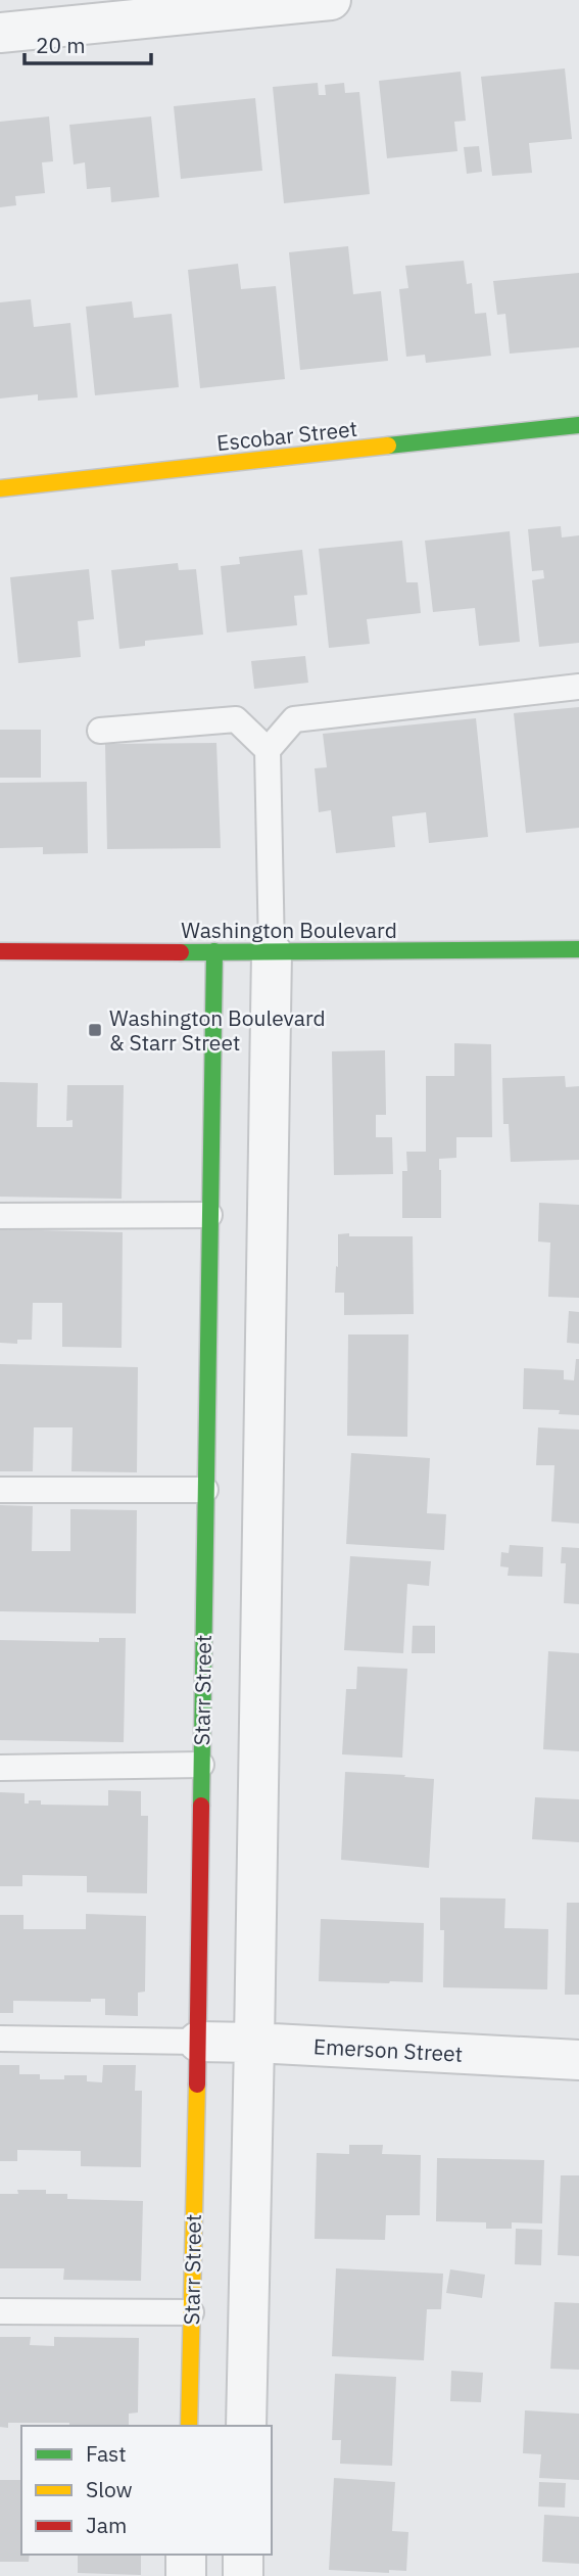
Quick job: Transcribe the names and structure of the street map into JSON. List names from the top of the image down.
{
  "streets": {
    "street": [
      "Escobar Street",
      "Washington Boulevard",
      "Starr Street",
      "Emerson Street"
    ]
  },
  "crossings": [
    ["Washington Boulevard", "Starr Street"],
    ["Starr Street", "Emerson Street"]
  ],
  "places": {
    "transit": ["Washington Boulevard & Starr Street"]
  },
  "legend": ["Fast", "Slow", "Jam"],
  "scale_bar": "20 m"
}
